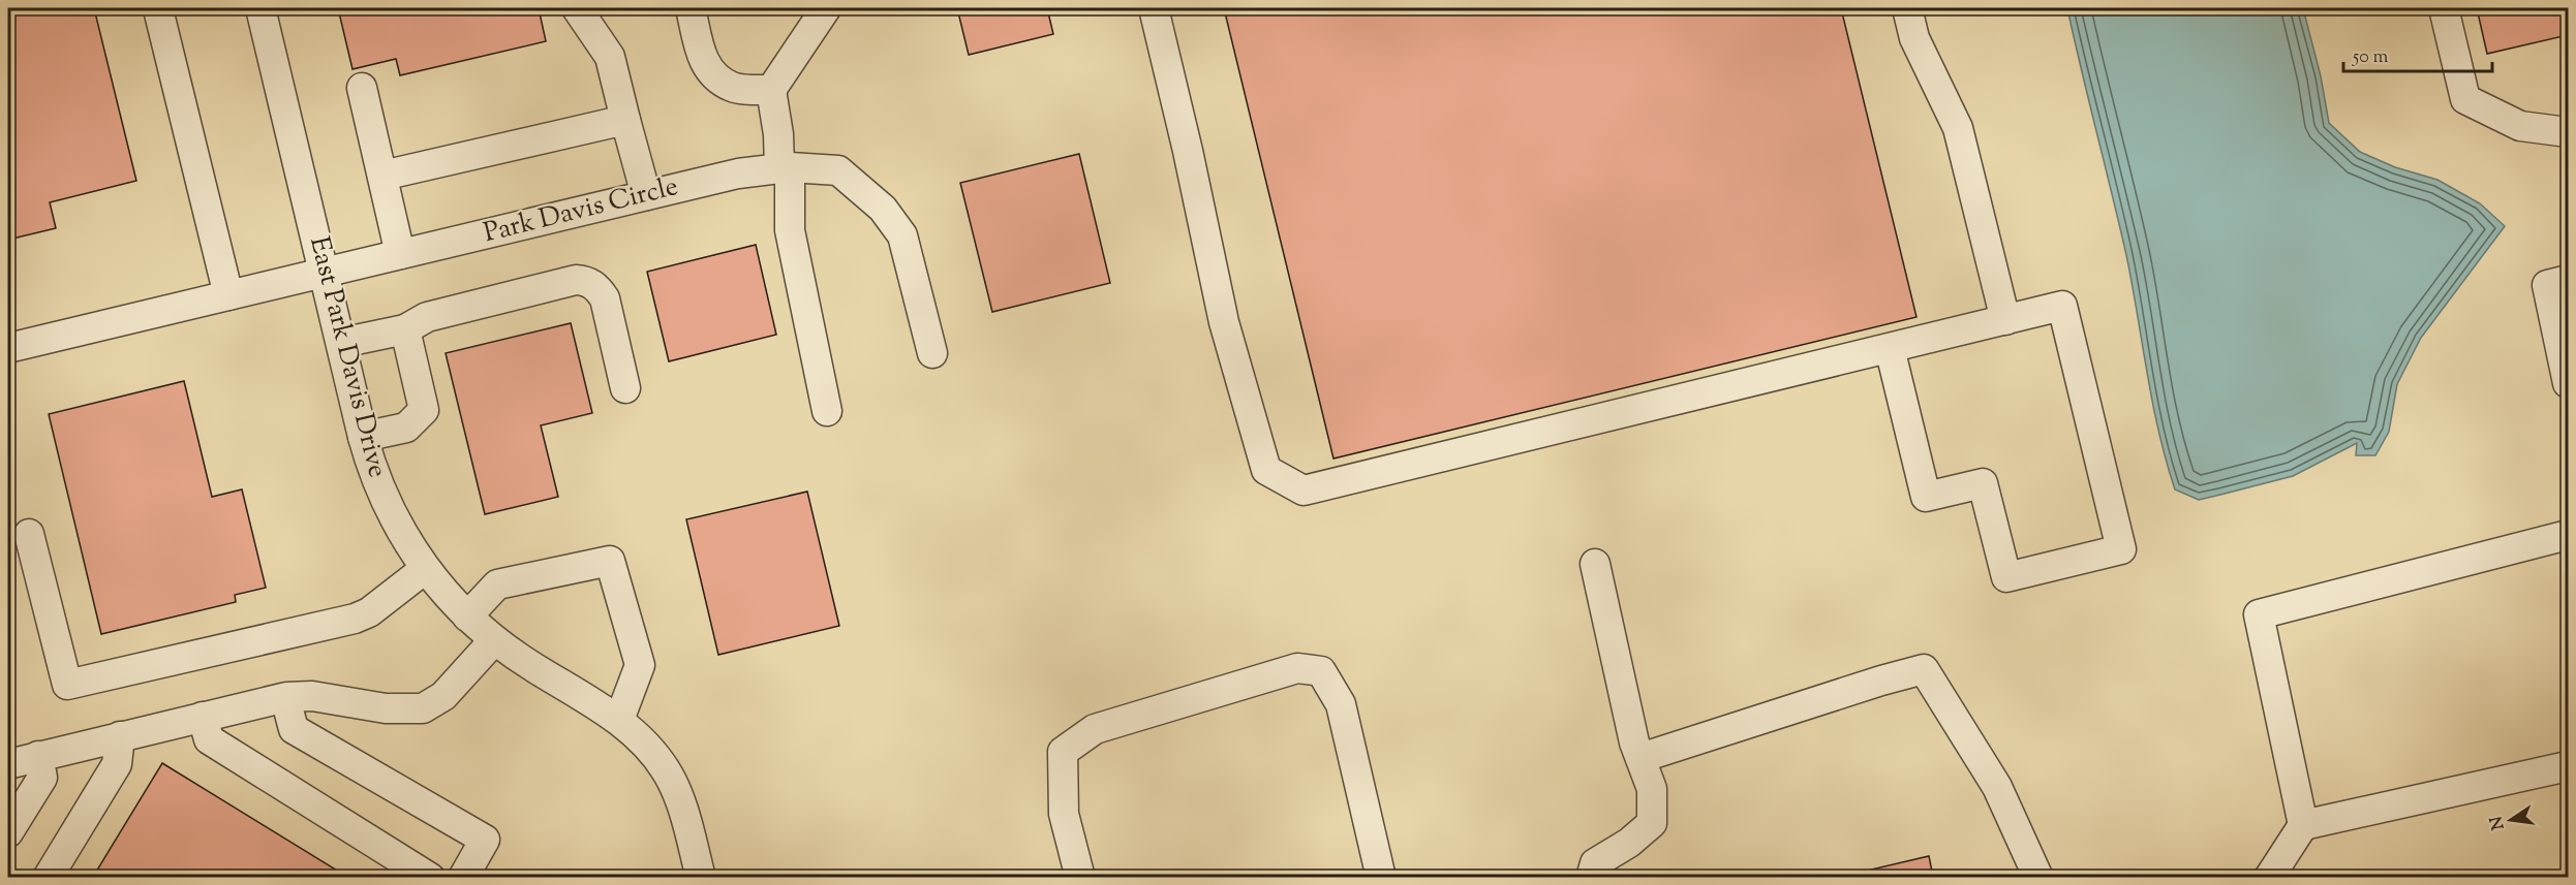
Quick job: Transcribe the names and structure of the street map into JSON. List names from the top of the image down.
{
  "streets": {
    "street": ["Park Davis Circle", "East Park Davis Drive"]
  },
  "crossings": [
    ["Park Davis Circle", "East Park Davis Drive"]
  ],
  "scale_bar": "50 m",
  "north": "left"
}
